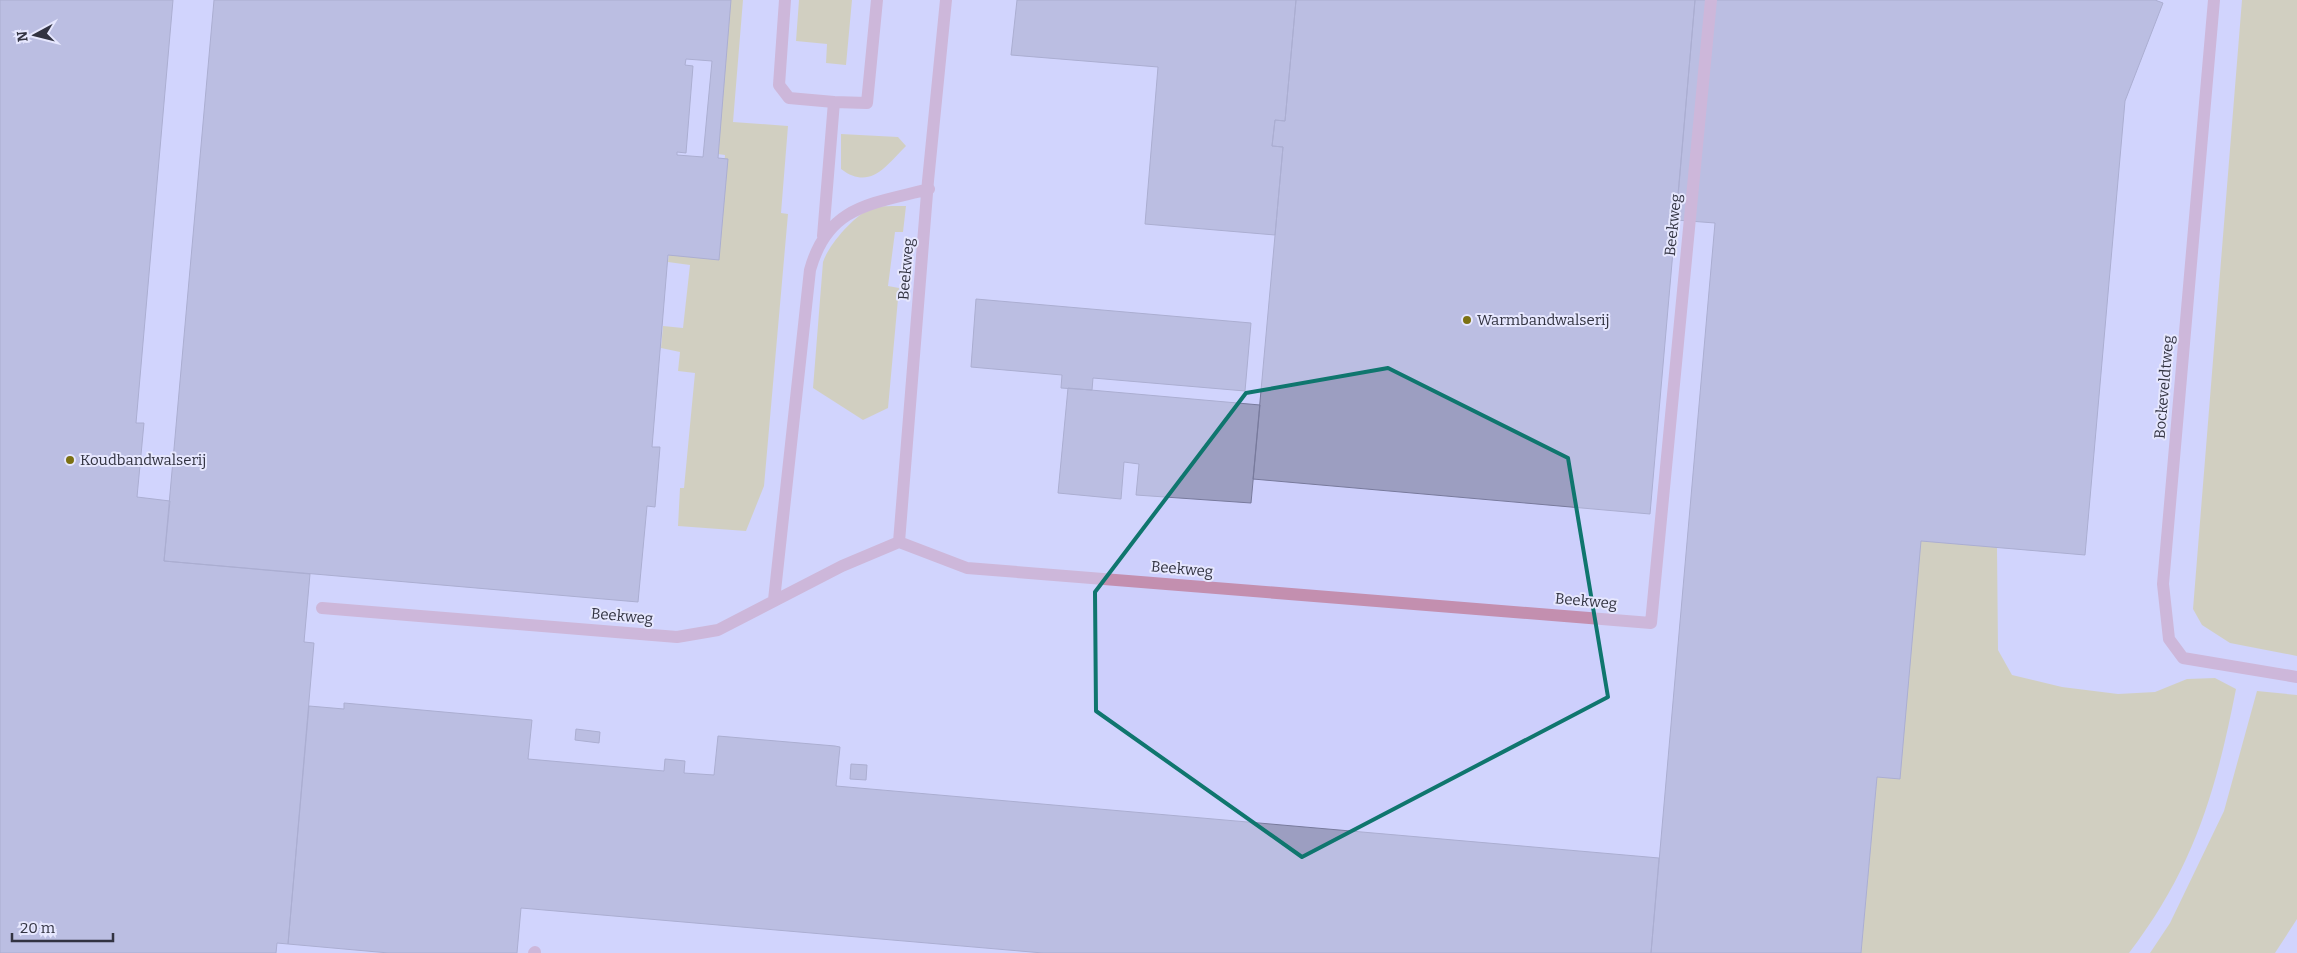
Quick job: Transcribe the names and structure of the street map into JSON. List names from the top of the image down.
{
  "streets": {
    "lane": ["Beekweg", "Bockeveldtweg"]
  },
  "places": ["Warmbandwalserij", "Koudbandwalserij"],
  "scale_bar": "20 m",
  "north": "left"
}
